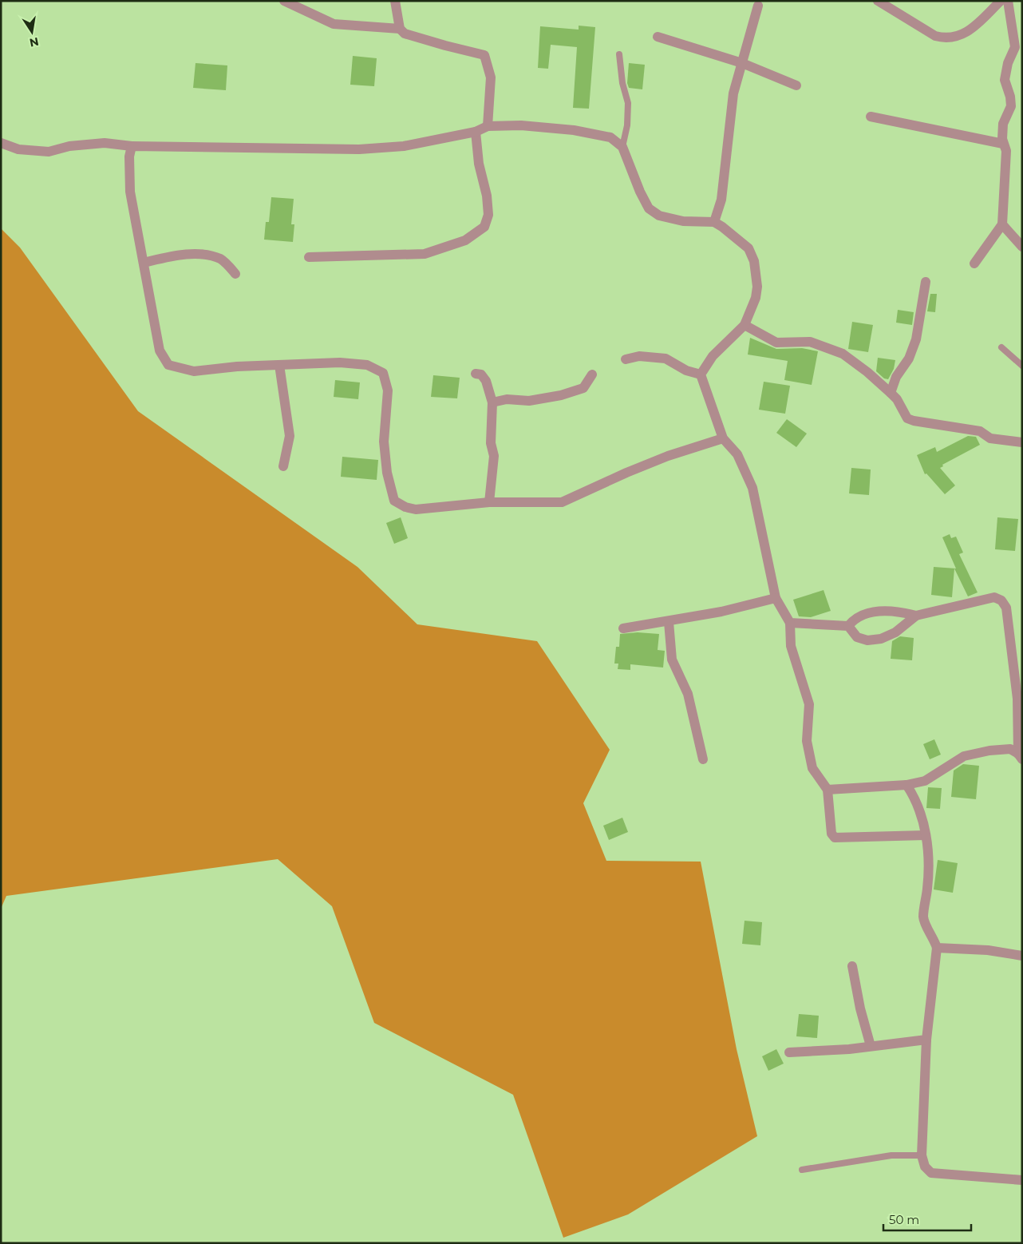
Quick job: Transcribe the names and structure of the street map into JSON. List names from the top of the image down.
{
  "scale_bar": "50 m",
  "north": "bottom"
}
